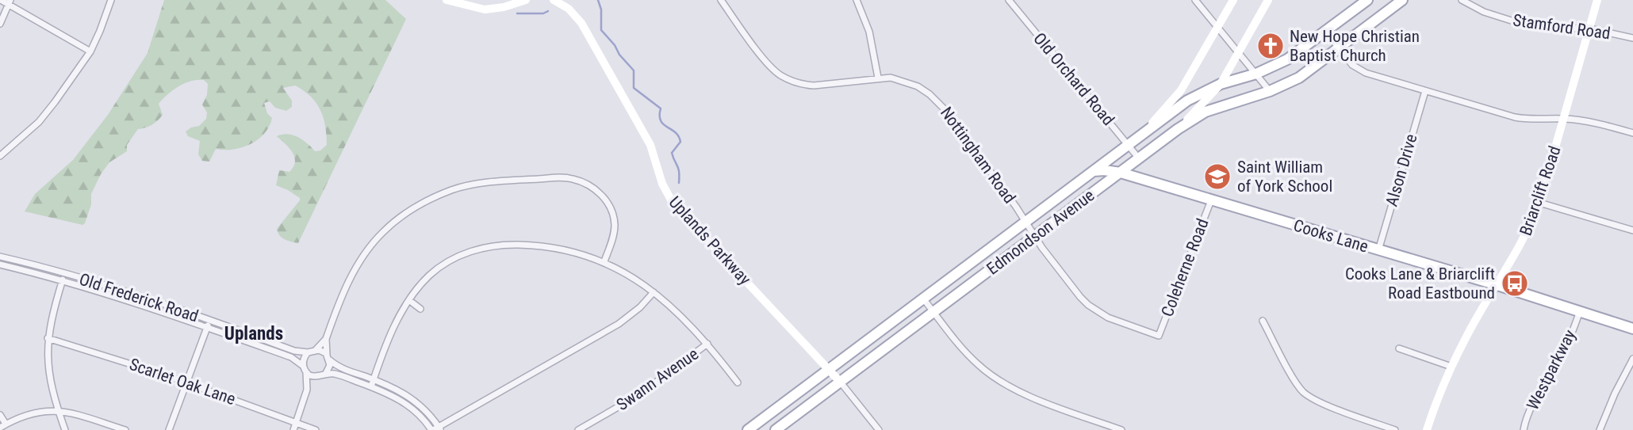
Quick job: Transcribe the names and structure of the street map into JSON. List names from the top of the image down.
{
  "streets": {
    "main road": ["Edmondson Avenue", "Cooks Lane"],
    "street": [
      "Stamford Road",
      "Old Orchard Road",
      "Nottingham Road",
      "Alson Drive",
      "Briarclift Road",
      "Uplands Parkway",
      "Coleherne Road",
      "Old Frederick Road",
      "Westparkway",
      "Swann Avenue",
      "Scarlet Oak Lane"
    ]
  },
  "crossings": [
    ["Stamford Road", "Briarclift Road"],
    ["Old Orchard Road", "Edmondson Avenue"],
    ["Nottingham Road", "Edmondson Avenue"],
    ["Nottingham Road", "Coleherne Road"],
    ["Alson Drive", "Cooks Lane"],
    ["Briarclift Road", "Cooks Lane"],
    ["Edmondson Avenue", "Cooks Lane"],
    ["Edmondson Avenue", "Uplands Parkway"],
    ["Cooks Lane", "Coleherne Road"],
    ["Cooks Lane", "Westparkway"]
  ],
  "districts": ["Uplands"],
  "places": {
    "church": ["New Hope Christian Baptist Church"],
    "school or university": ["Saint William of York School"],
    "bus stop": ["Cooks Lane & Briarclift Road Eastbound"]
  }
}
